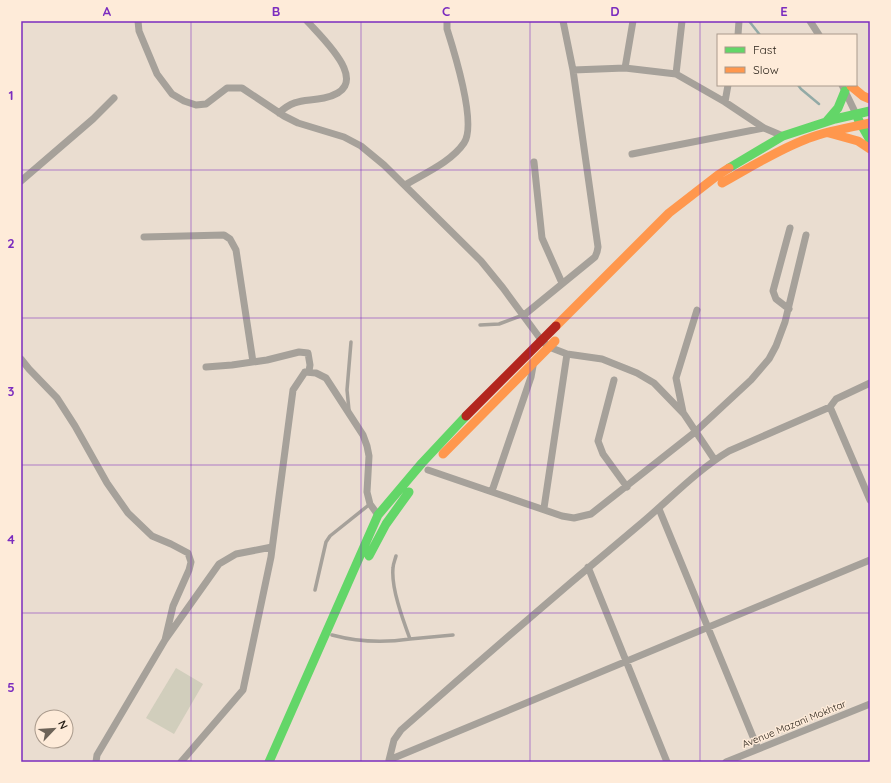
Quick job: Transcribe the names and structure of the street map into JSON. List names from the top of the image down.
{
  "streets": {
    "street": ["Avenue Mazani Mokhtar"]
  },
  "legend": ["Fast", "Slow"],
  "north": "top right",
  "grid": {
    "columns": [
      "A",
      "B",
      "C",
      "D",
      "E"
    ],
    "rows": [
      "1",
      "2",
      "3",
      "4",
      "5"
    ]
  }
}
